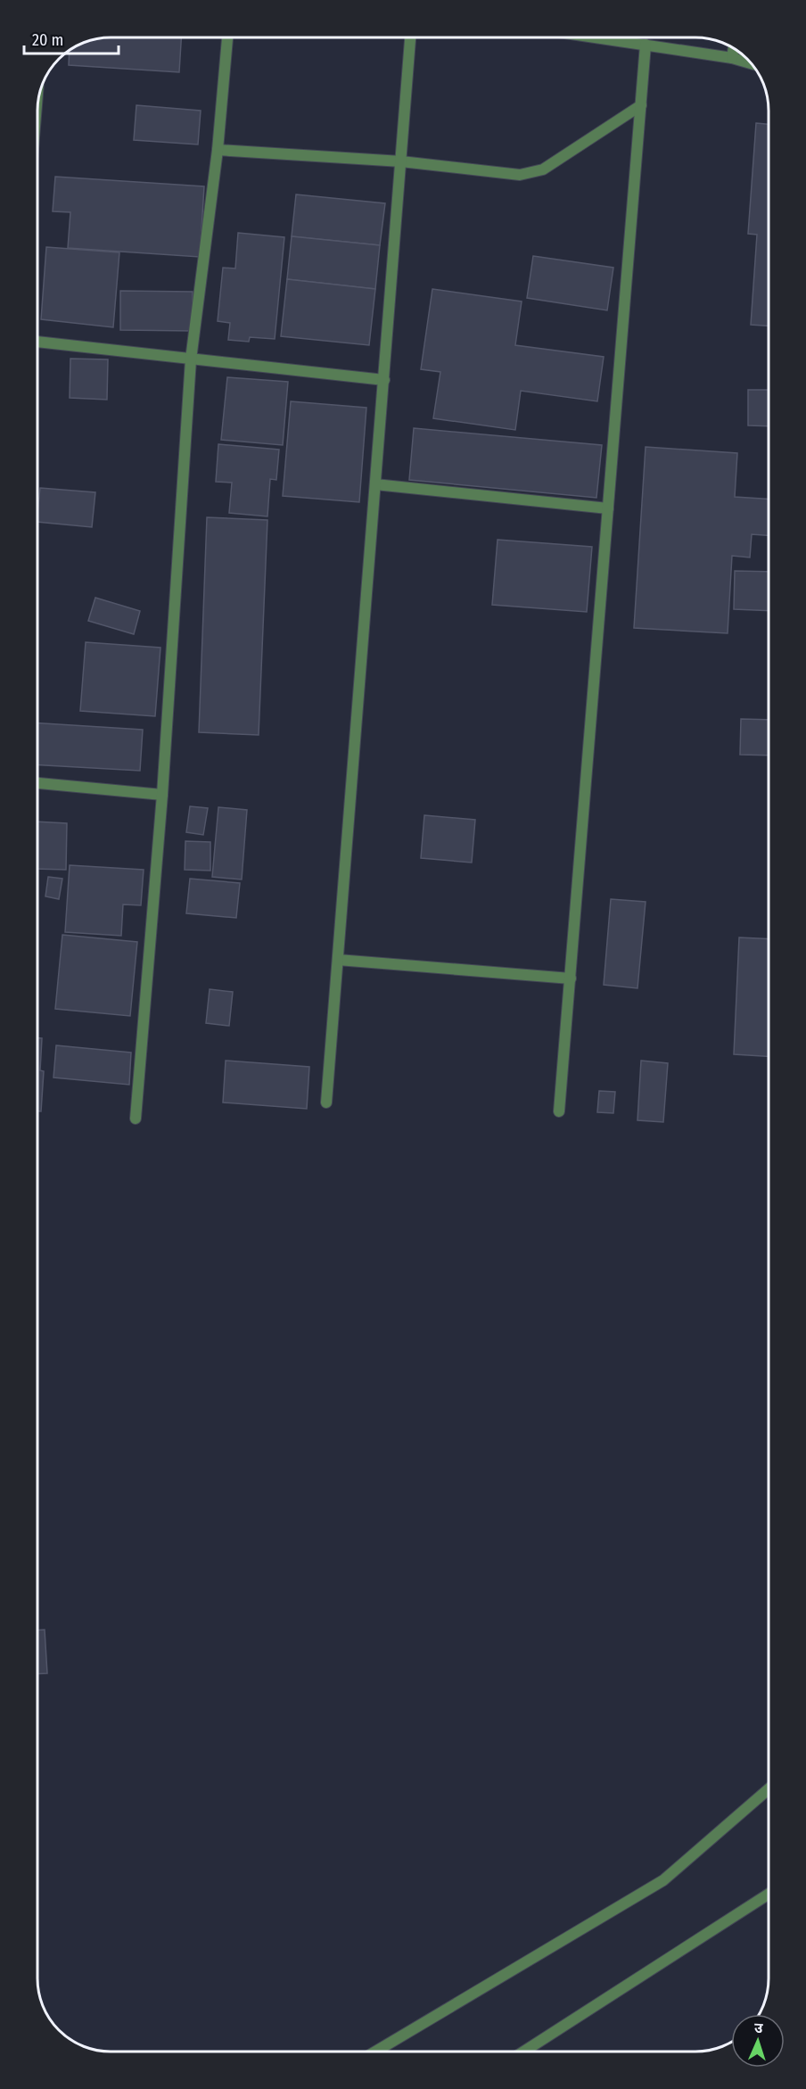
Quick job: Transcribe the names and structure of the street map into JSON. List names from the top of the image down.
{
  "scale_bar": "20 m",
  "north": "top"
}
